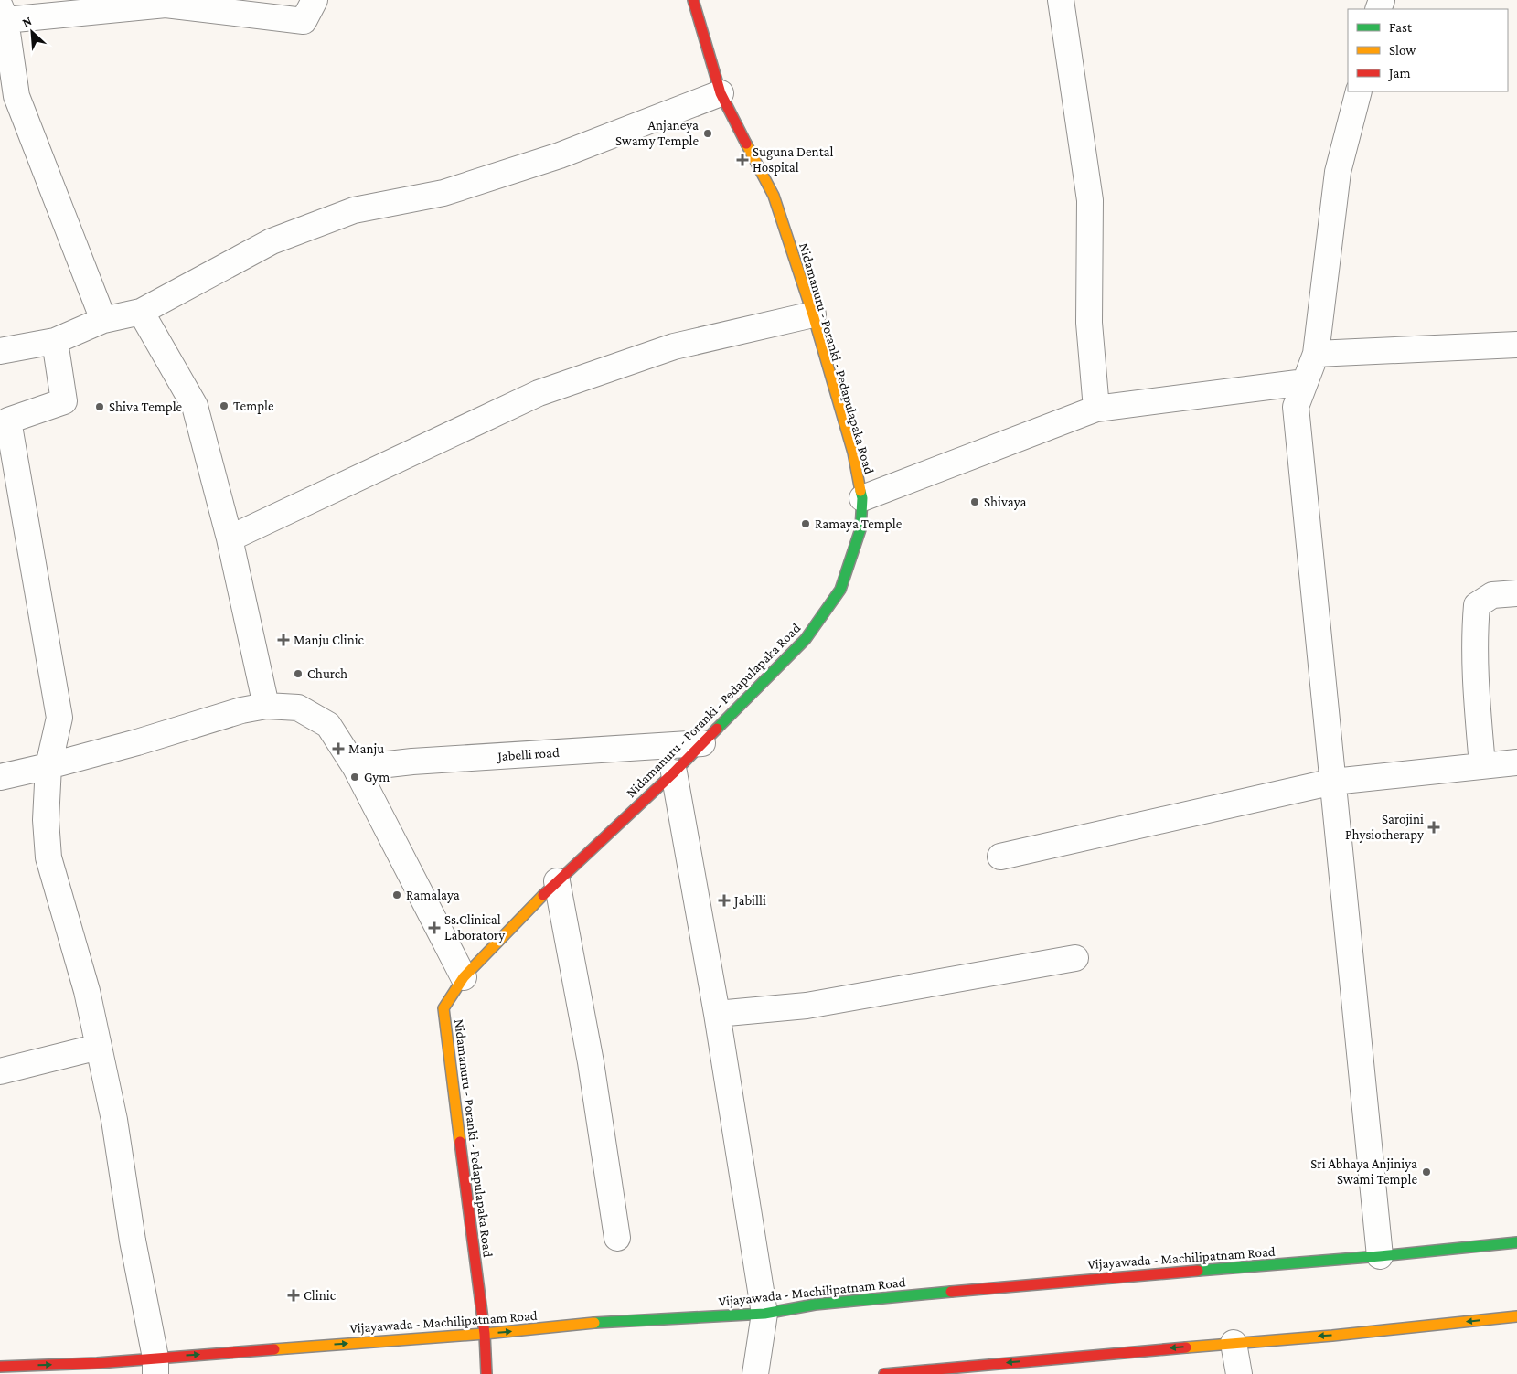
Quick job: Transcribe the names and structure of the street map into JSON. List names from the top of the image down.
{
  "streets": {
    "main road": ["Nidamanuru - Poranki - Pedapulapaka Road", "Vijayawada - Machilipatnam Road"],
    "street": ["Jabelli road"]
  },
  "crossings": [
    ["Nidamanuru - Poranki - Pedapulapaka Road", "Jabelli road"],
    ["Nidamanuru - Poranki - Pedapulapaka Road", "Vijayawada - Machilipatnam Road"]
  ],
  "one_way": ["Vijayawada - Machilipatnam Road"],
  "places": {
    "other": [
      "Anjaneya Swamy Temple",
      "Temple",
      "Shiva Temple",
      "Shivaya",
      "Ramaya Temple",
      "Church",
      "Gym",
      "Ramalaya",
      "Sri Abhaya Anjiniya Swami Temple"
    ],
    "health": [
      "Suguna Dental Hospital",
      "Manju Clinic",
      "Manju",
      "Sarojini Physiotherapy",
      "Jabilli",
      "Ss.Clinical Laboratory",
      "Clinic"
    ]
  },
  "legend": ["Fast", "Slow", "Jam"],
  "north": "top left"
}
